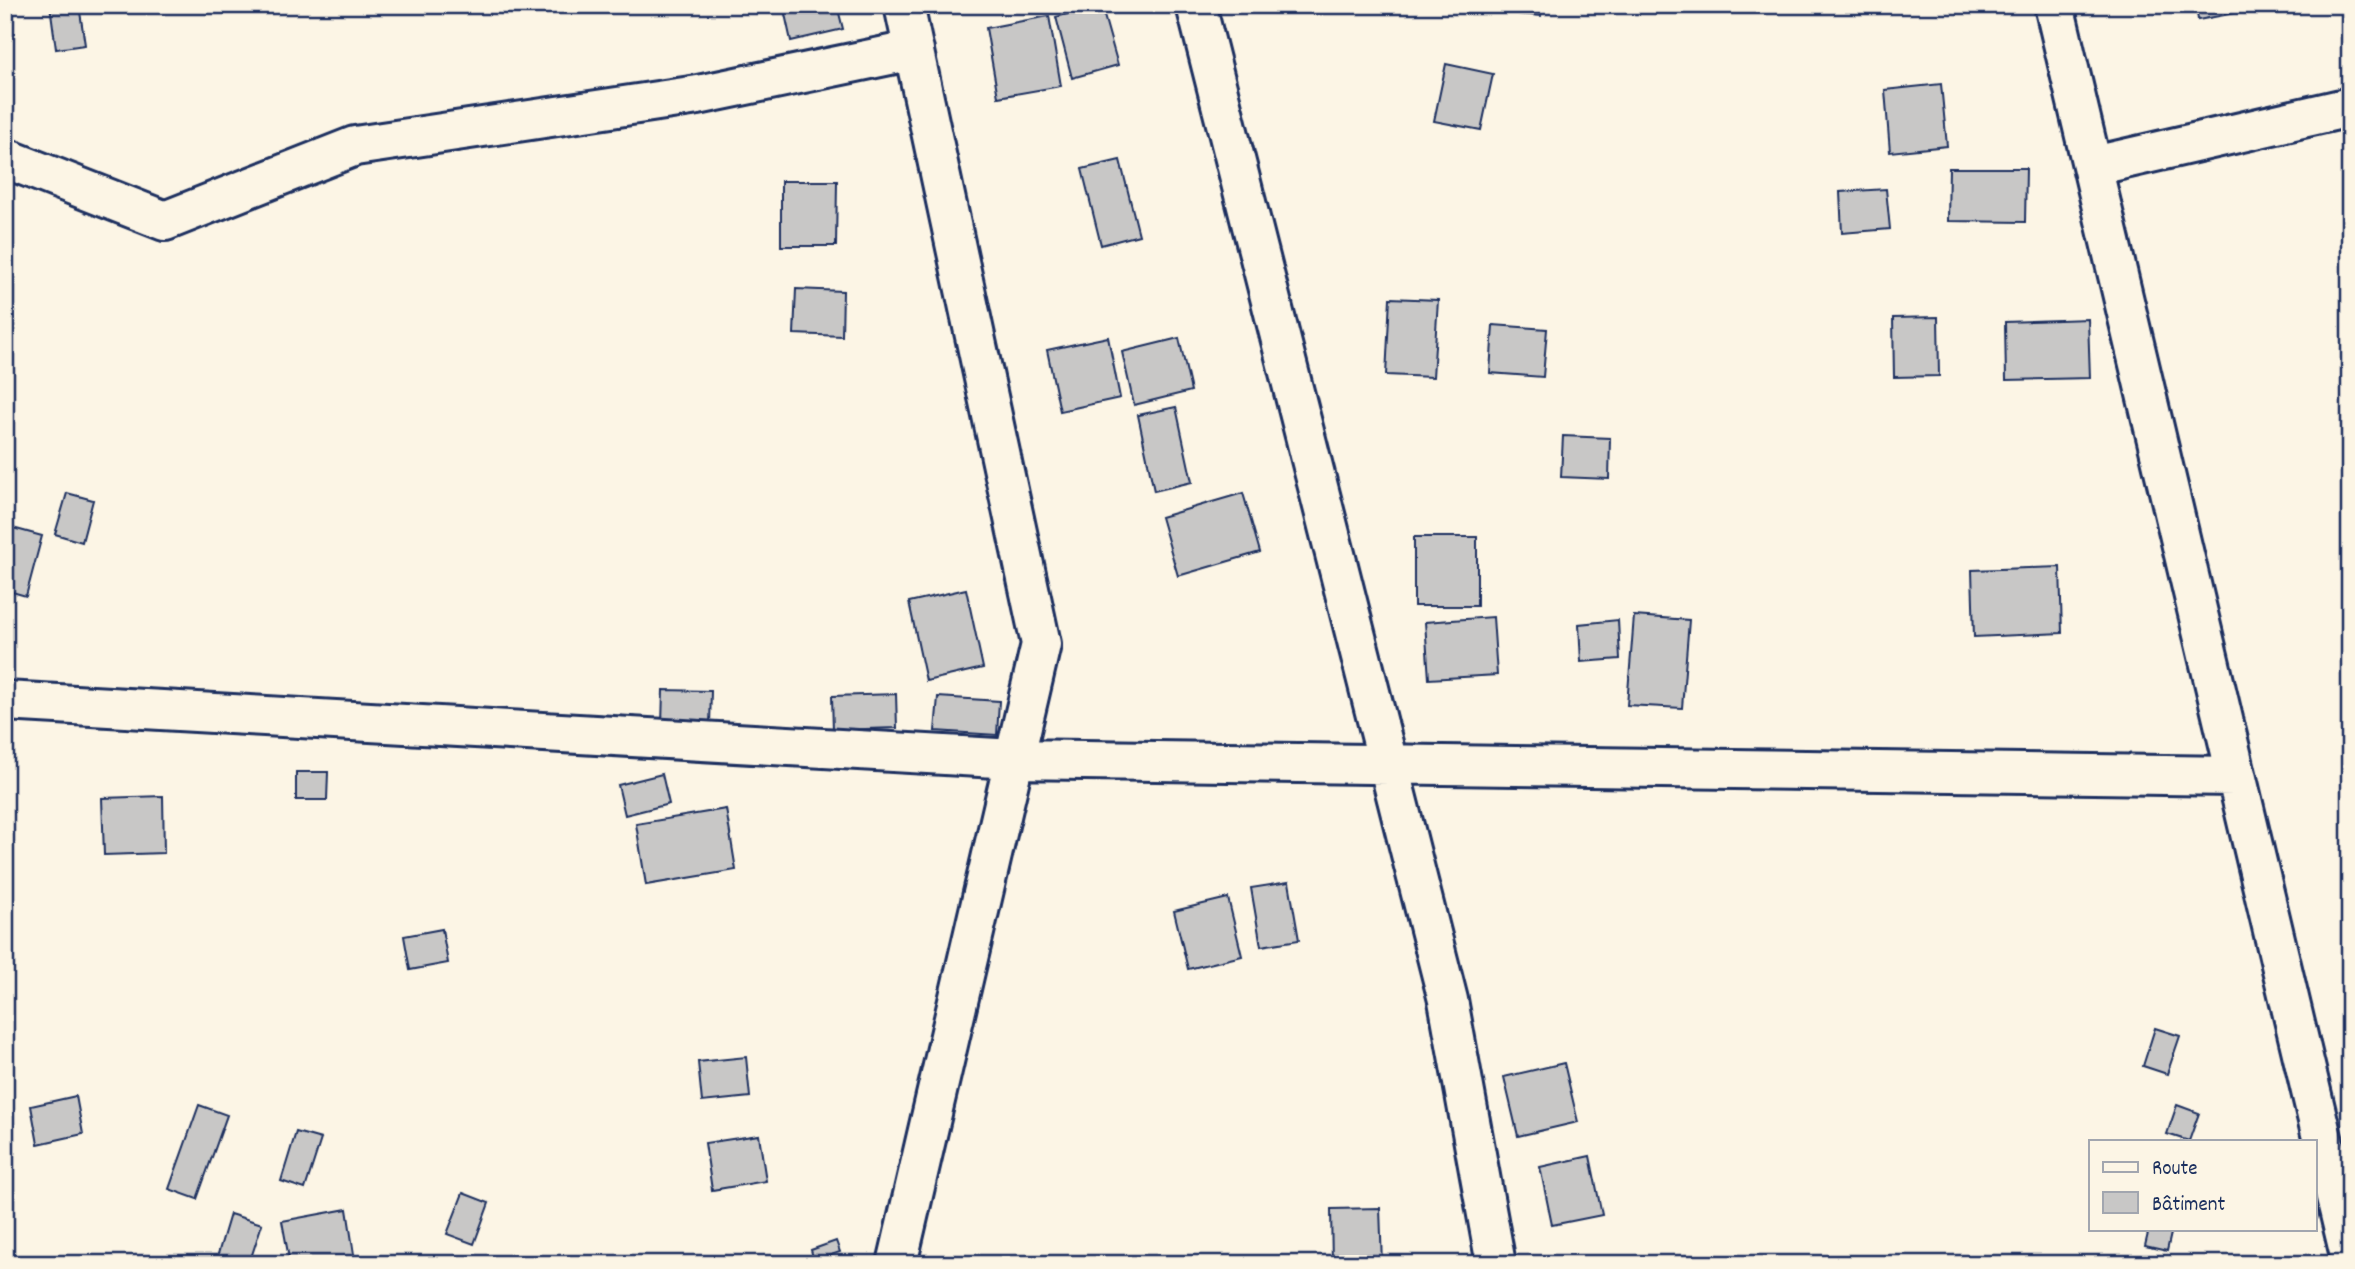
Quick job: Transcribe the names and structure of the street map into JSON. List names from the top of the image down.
{
  "legend": ["Route", "Bâtiment"]
}
